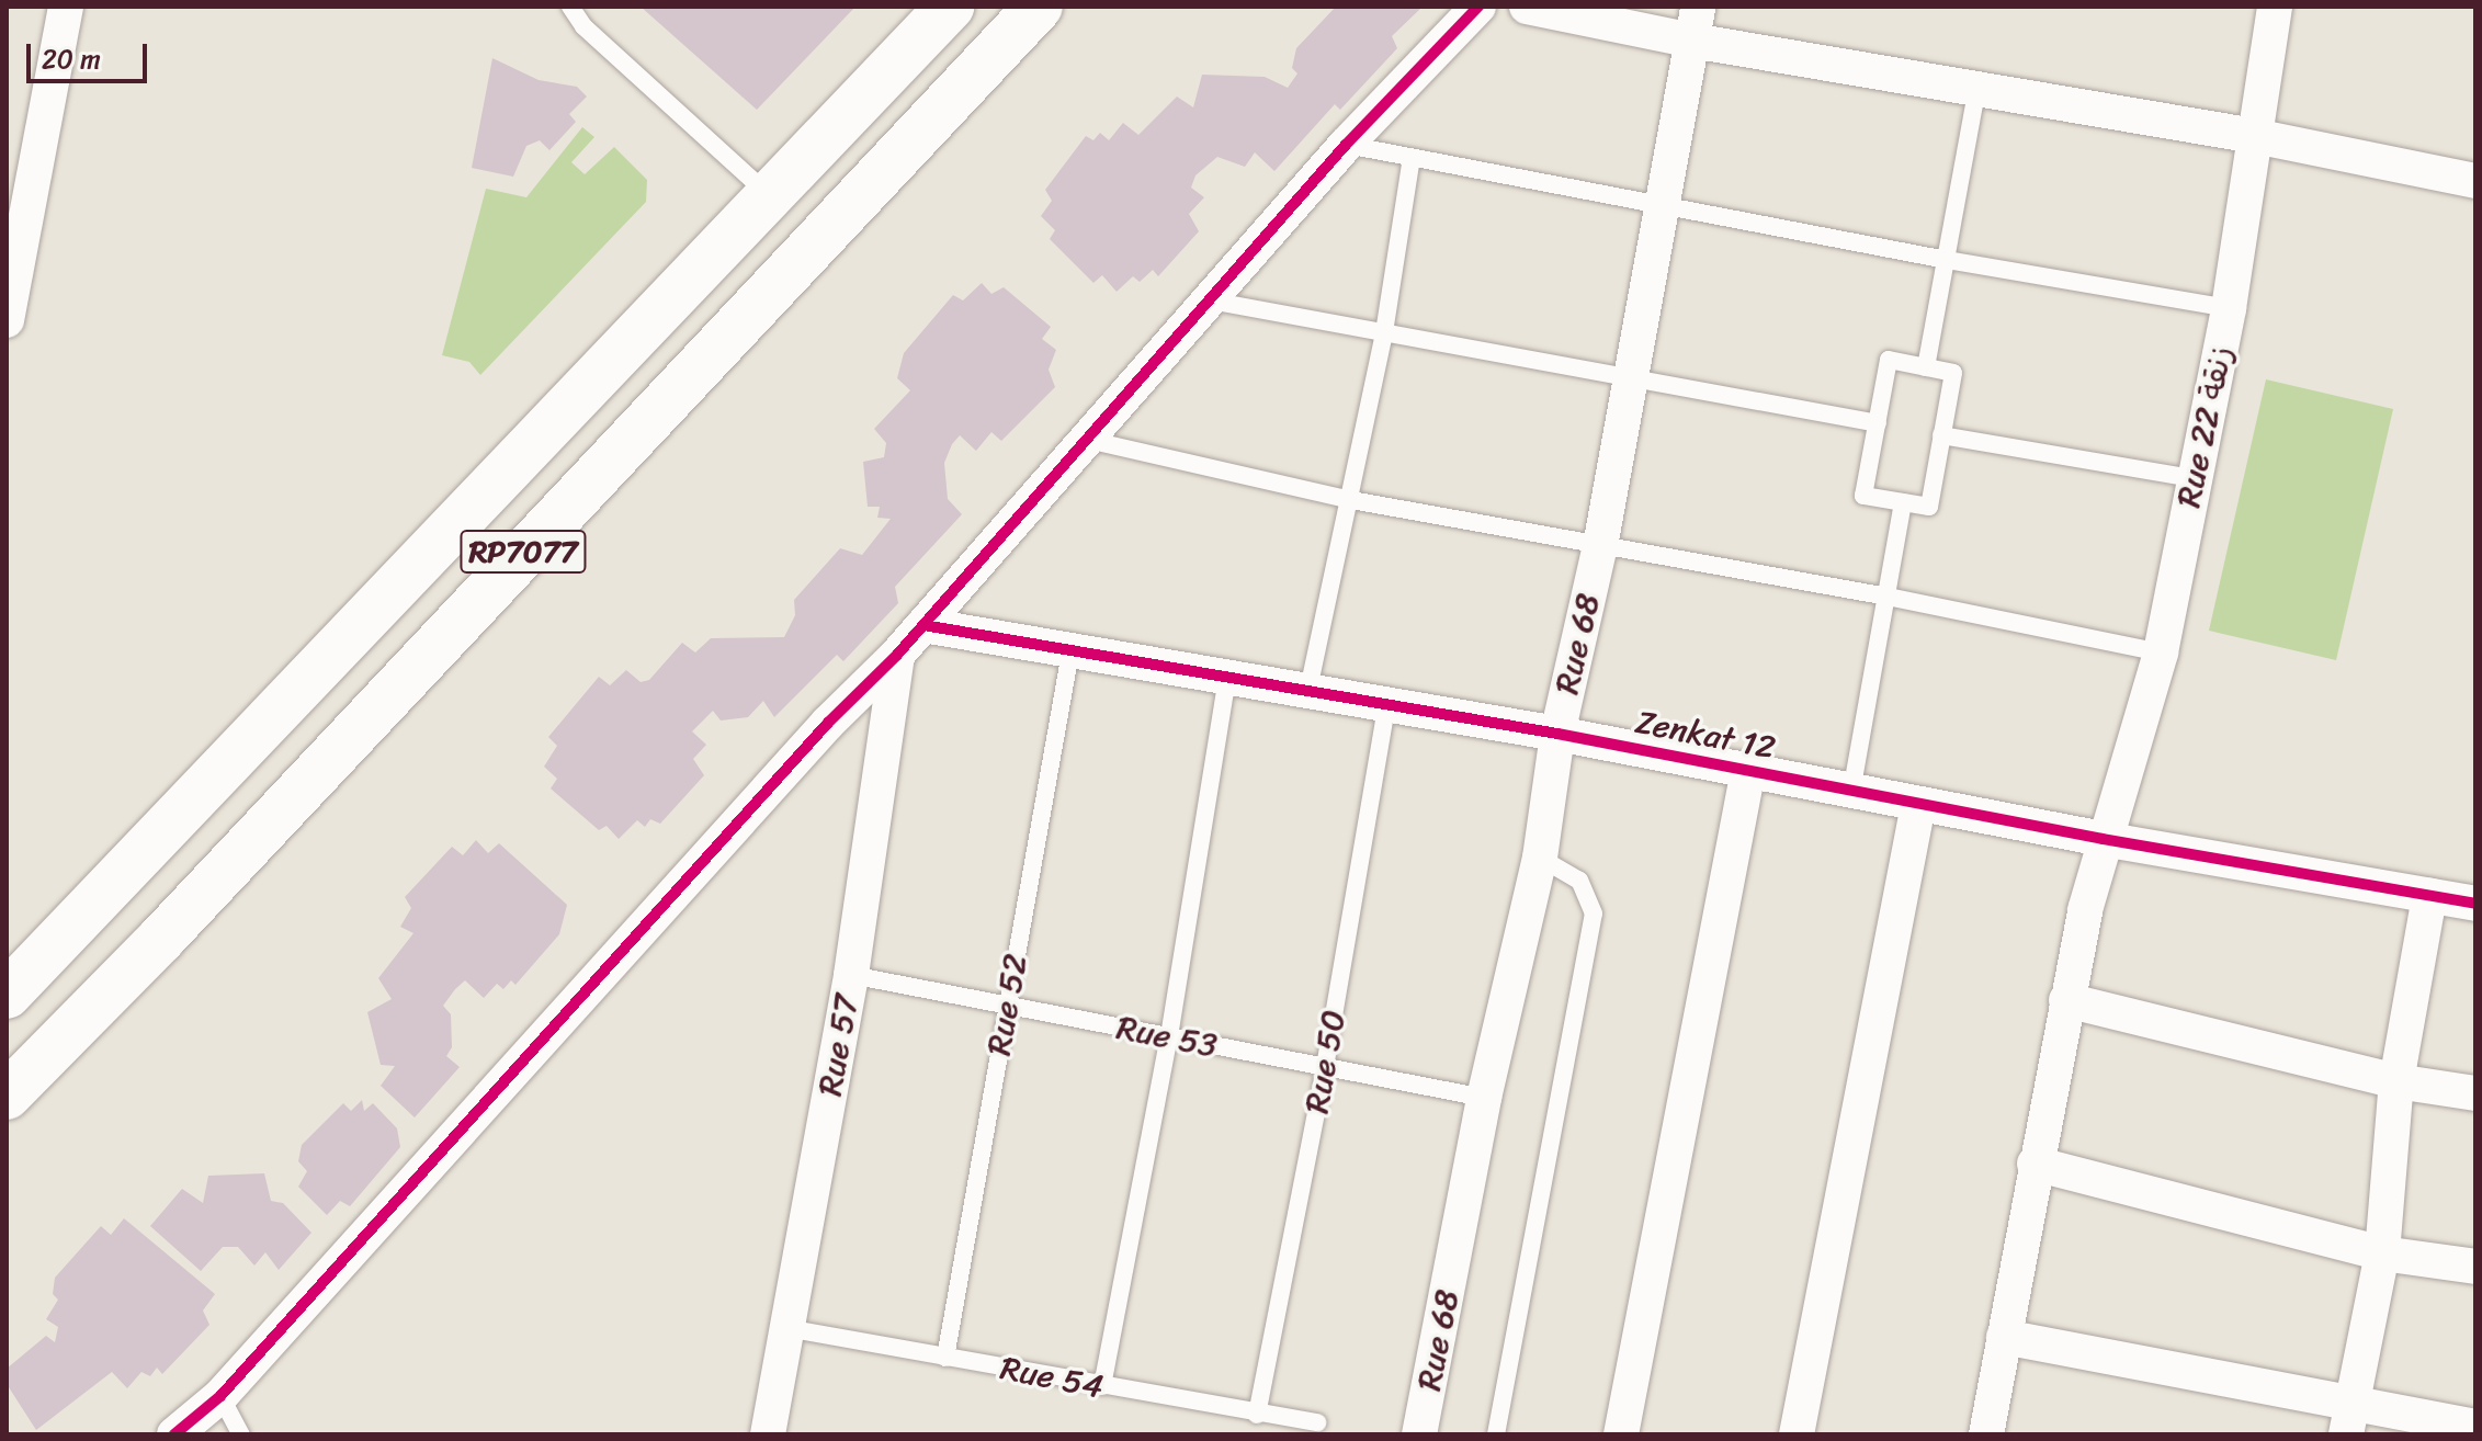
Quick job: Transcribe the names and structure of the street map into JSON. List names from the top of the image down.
{
  "streets": {
    "main road": ["RP7077"],
    "street": [
      "Rue 22 زنقة",
      "Rue 68",
      "Zenkat 12",
      "Rue 57"
    ],
    "lane": [
      "Rue 52",
      "Rue 53",
      "Rue 50",
      "Rue 54"
    ]
  },
  "crossings": [
    ["Rue 22 زنقة", "Zenkat 12"],
    ["Rue 68", "Zenkat 12"],
    ["Rue 68", "Rue 53"],
    ["Zenkat 12", "Rue 52"],
    ["Zenkat 12", "Rue 50"],
    ["Rue 52", "Rue 53"],
    ["Rue 52", "Rue 54"],
    ["Rue 53", "Rue 57"],
    ["Rue 53", "Rue 50"],
    ["Rue 57", "Rue 54"],
    ["Rue 50", "Rue 54"]
  ],
  "scale_bar": "20 m"
}
